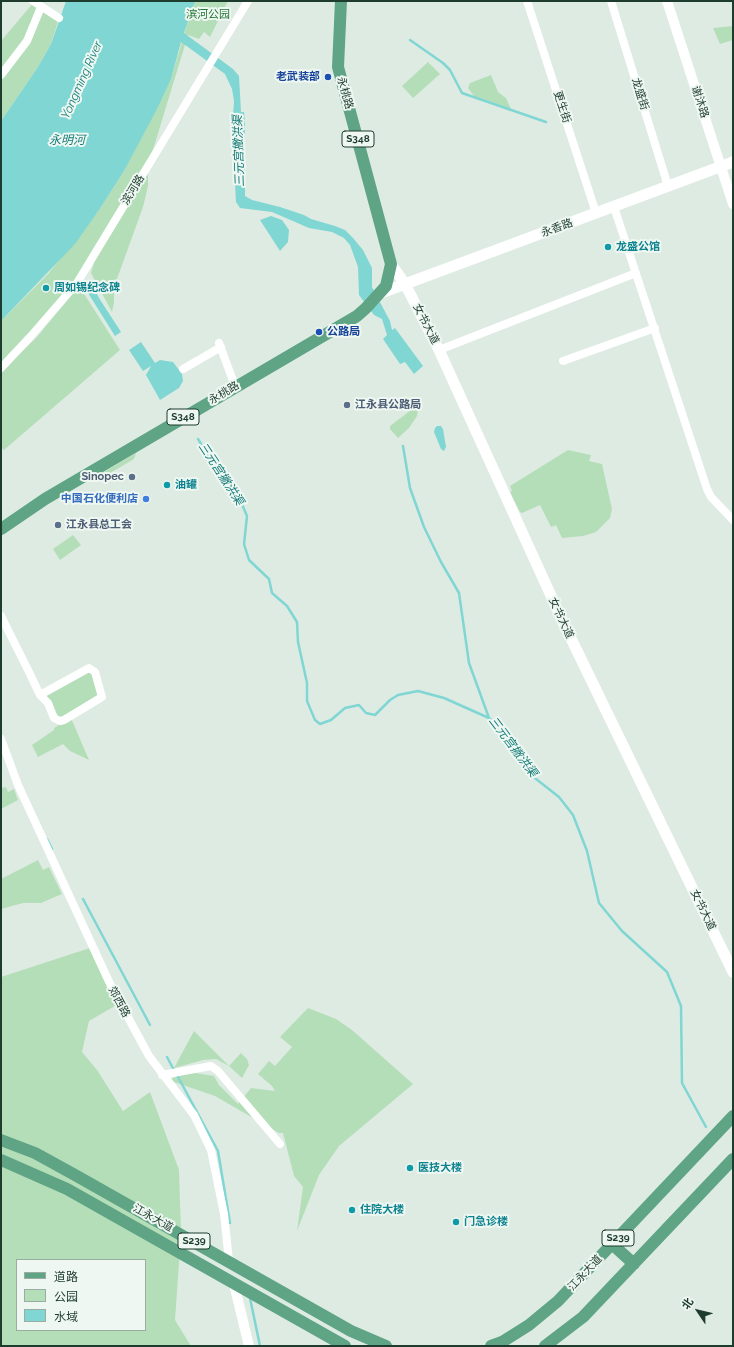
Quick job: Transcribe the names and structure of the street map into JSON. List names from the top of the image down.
{
  "streets": {
    "main road": [
      "永桃路",
      "S348",
      "永香路",
      "女书大道",
      "江永大道",
      "S239"
    ],
    "street": [
      "龙盛街",
      "谢沐路",
      "更生街",
      "滨河路",
      "郊西路"
    ]
  },
  "crossings": [
    ["永桃路", "永香路"],
    ["永桃路", "女书大道"],
    ["龙盛街", "永香路"],
    ["谢沐路", "永香路"],
    ["更生街", "永香路"],
    ["永香路", "女书大道"],
    ["郊西路", "江永大道"]
  ],
  "water": ["Yongming River", "永明河", "三元宫撇洪渠"],
  "parks": ["滨河公园"],
  "places": [
    "老武装部",
    "龙盛公馆",
    "周如锡纪念碑",
    "公路局",
    "江永县公路局",
    "Sinopec",
    "油罐",
    "中国石化便利店",
    "江永县总工会",
    "医技大楼",
    "住院大楼",
    "门急诊楼"
  ],
  "legend": ["道路", "公园", "水域"],
  "north": "top left"
}
